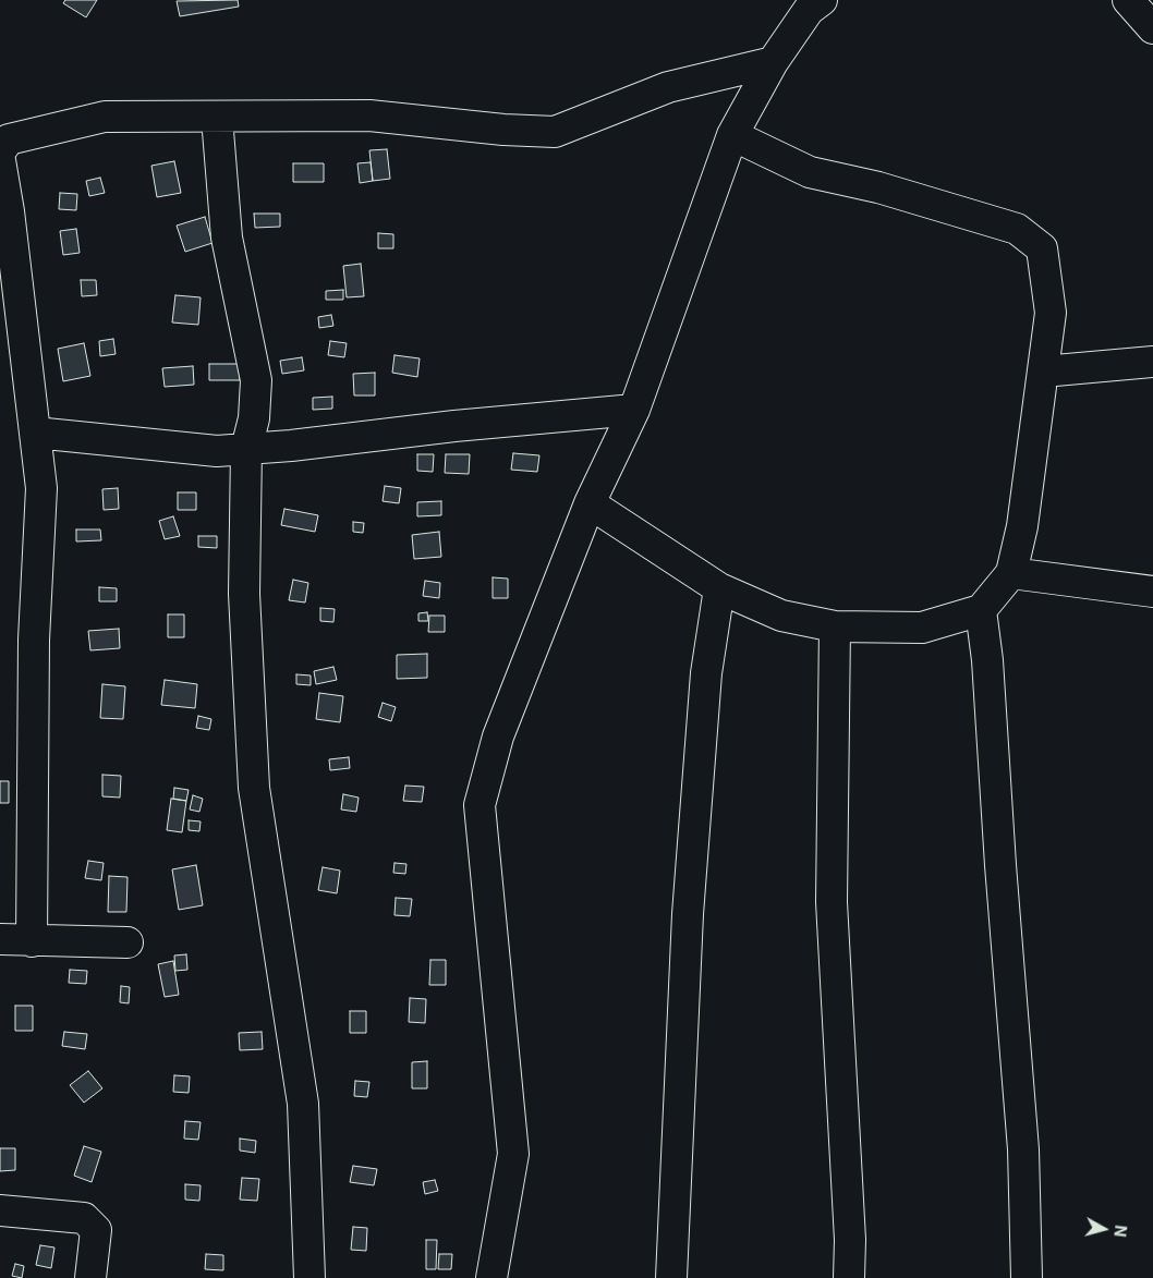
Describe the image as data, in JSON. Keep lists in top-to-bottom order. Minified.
{"north":"right"}
